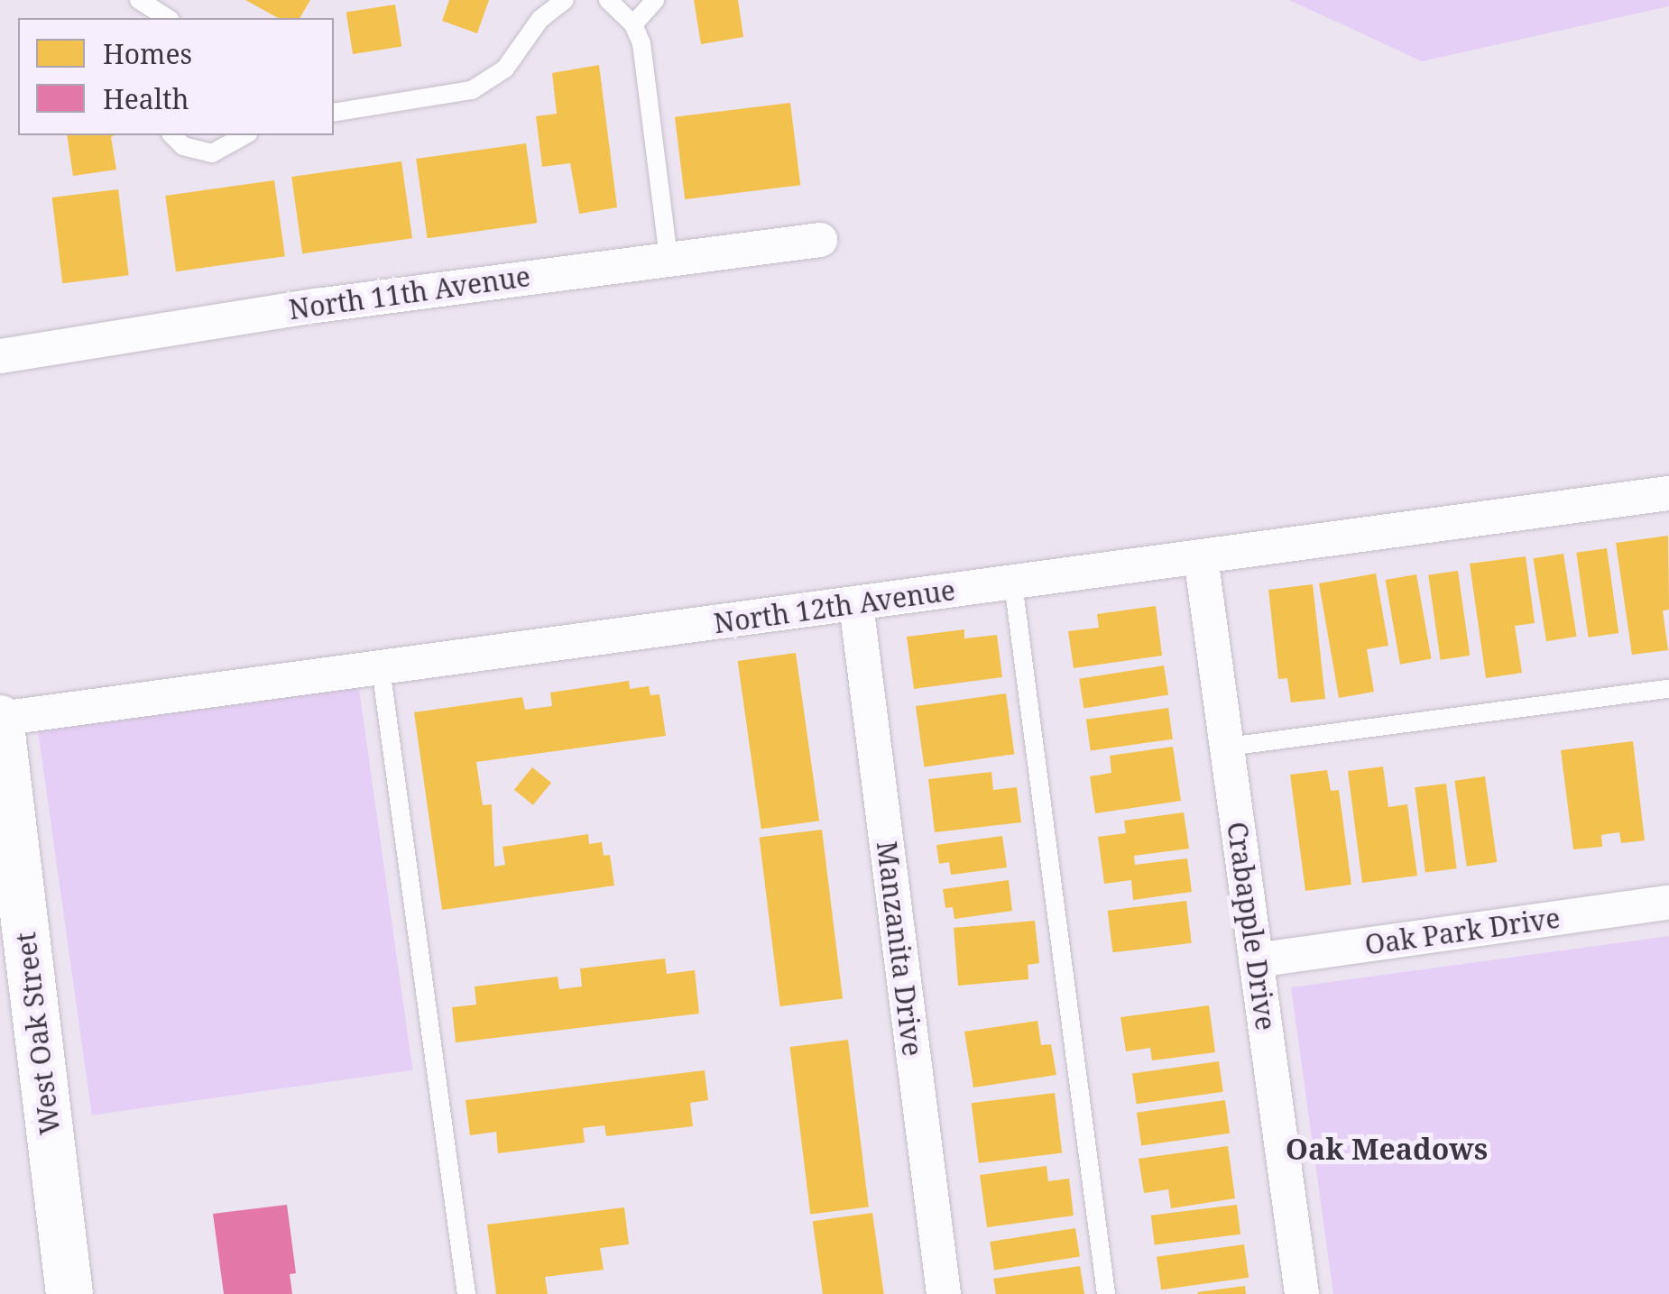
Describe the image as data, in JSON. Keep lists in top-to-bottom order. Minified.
{"streets":{"main road":["West Oak Street"],"street":["North 11th Avenue","North 12th Avenue","Crabapple Drive","Oak Park Drive","Manzanita Drive"]},"crossings":[["North 12th Avenue","Crabapple Drive"],["North 12th Avenue","Manzanita Drive"],["North 12th Avenue","West Oak Street"],["Crabapple Drive","Oak Park Drive"]],"districts":["Oak Meadows"],"legend":["Homes","Health"]}
